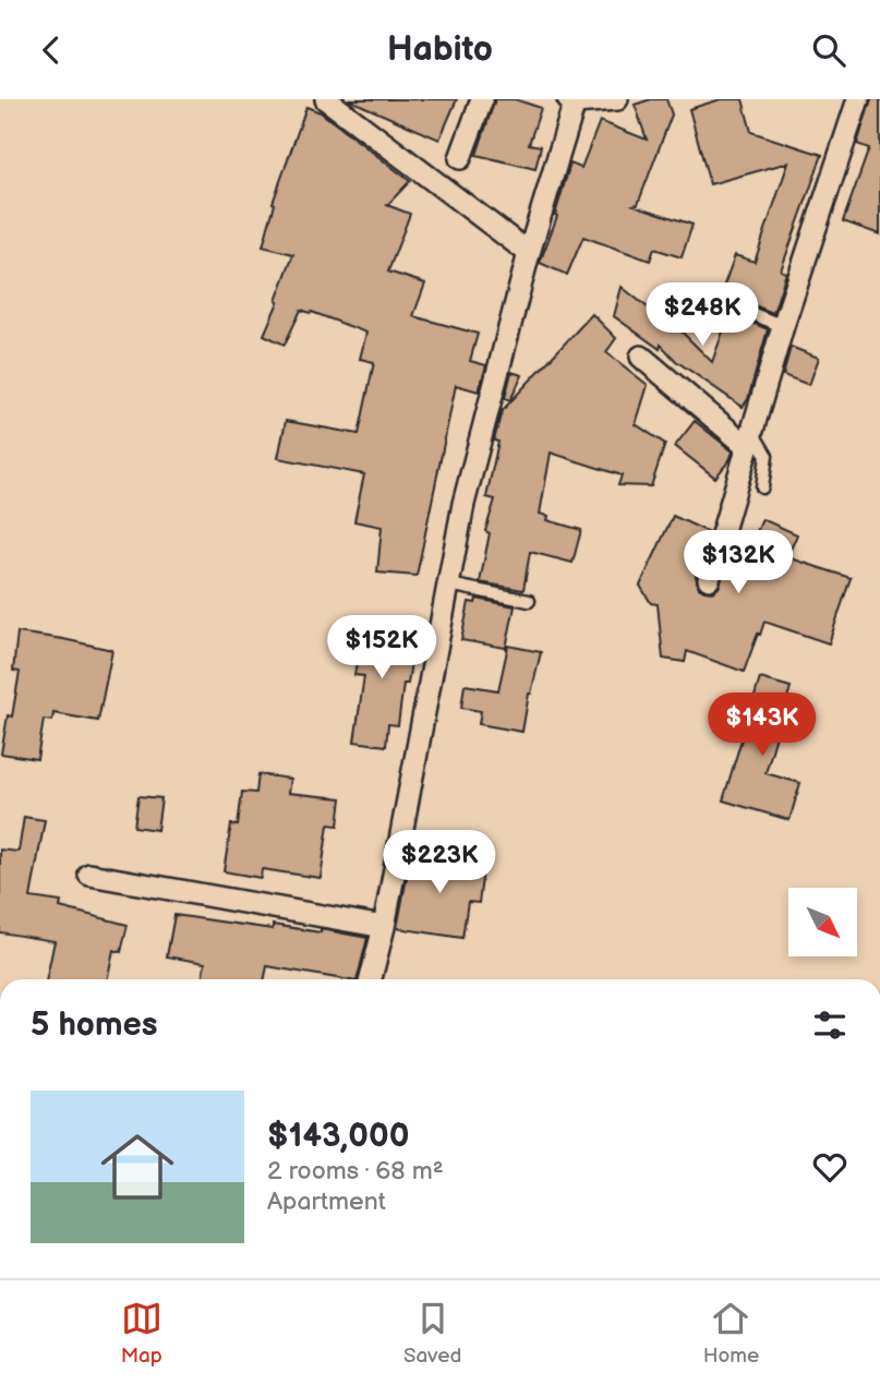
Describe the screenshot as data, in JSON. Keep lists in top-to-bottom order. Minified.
{"north":"bottom right","page":{"header":"Habito","price":["$248K","$132K","$152K","$143K","$223K"],"heading":"5 homes","list":[{"name":"$143,000","note":"2 rooms · 68 m² · Apartment"}],"tabs":["Map","Saved","Home"]}}
